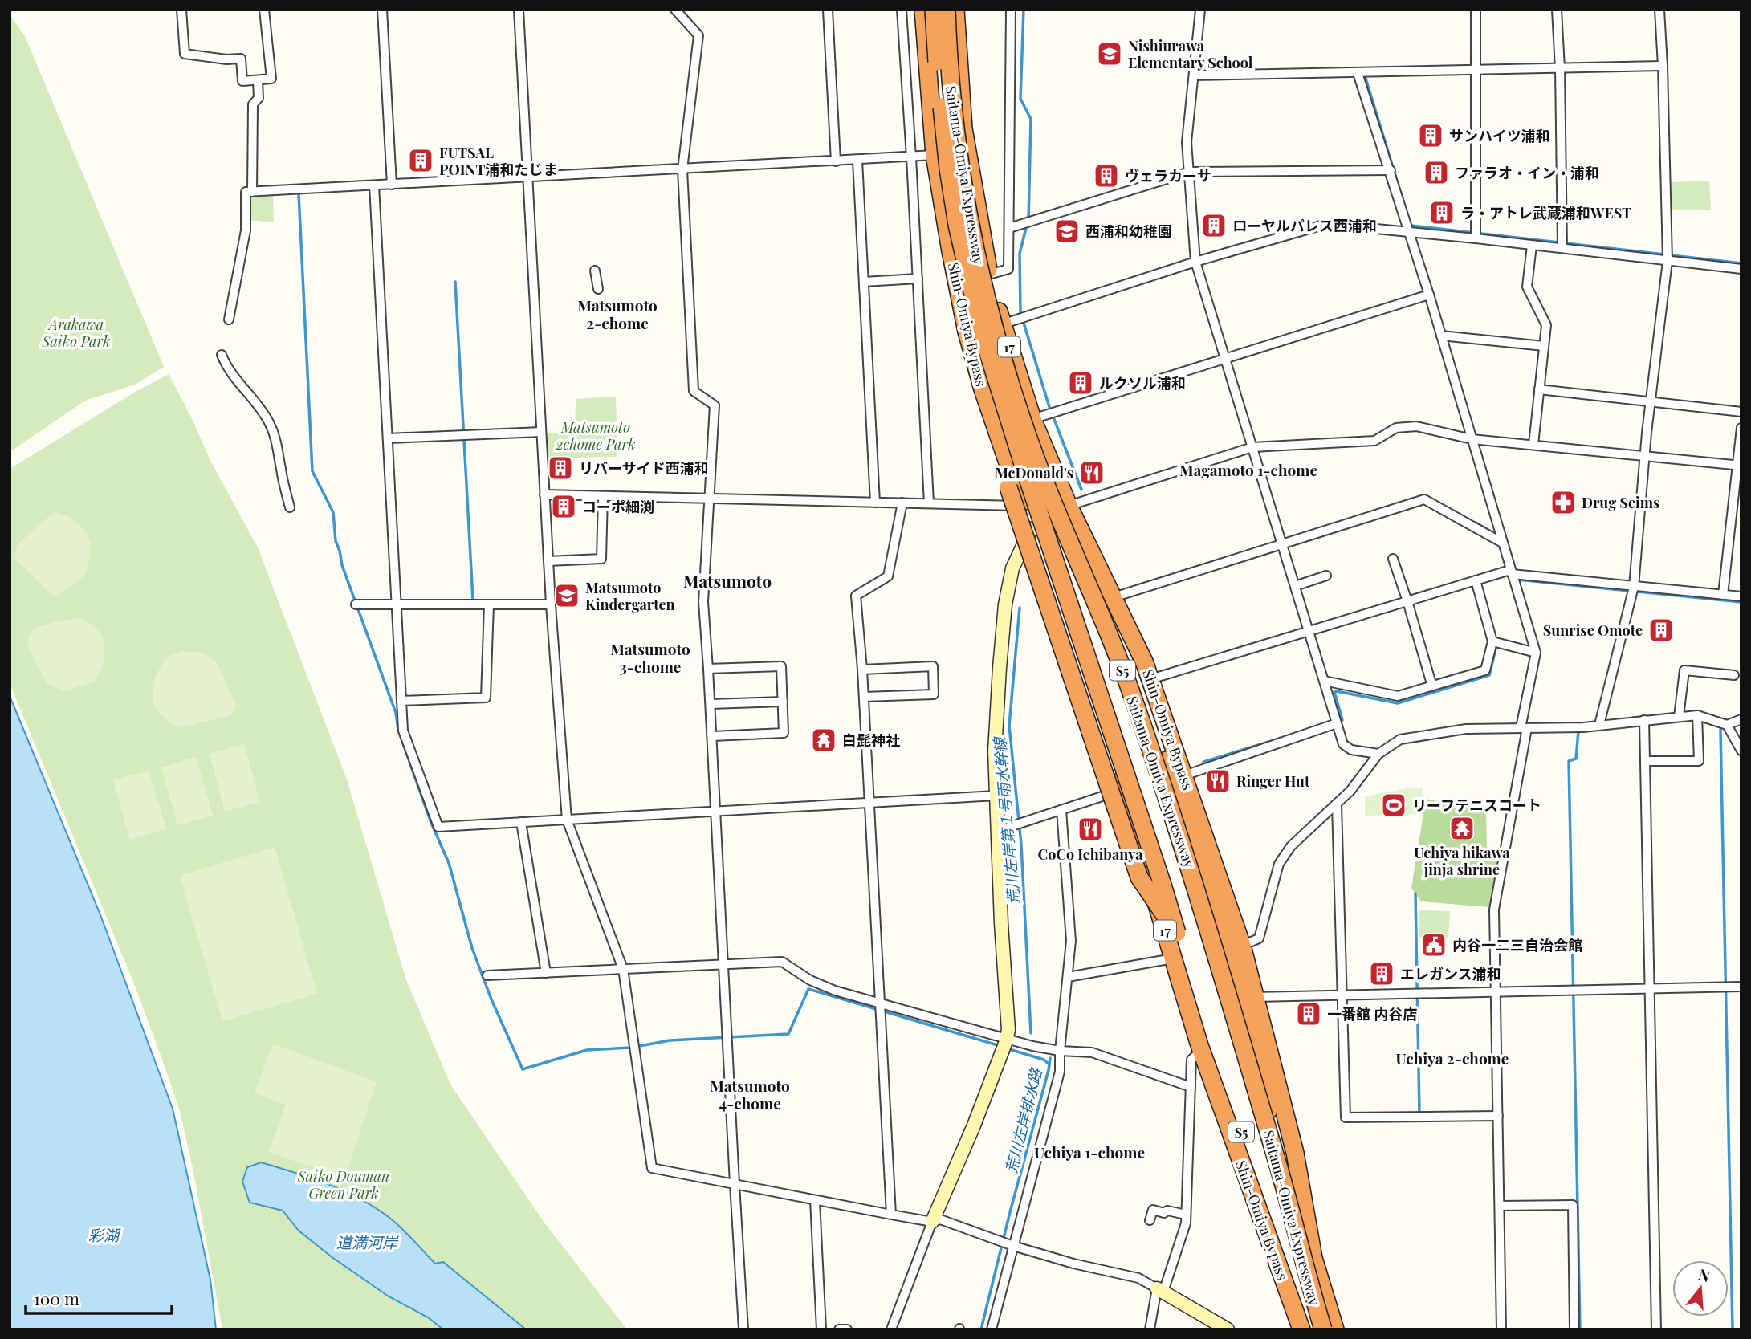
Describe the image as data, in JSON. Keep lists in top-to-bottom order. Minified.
{"streets":{"highway":["Saitama-Omiya Expressway","Shin-Omiya Bypass","17","S5"]},"crossings":[["Saitama-Omiya Expressway","17"],["Saitama-Omiya Expressway","S5"],["Shin-Omiya Bypass","17"],["Shin-Omiya Bypass","S5"]],"districts":["Matsumoto 2-chome","Magamoto 1-chome","Matsumoto","Matsumoto 3-chome","Uchiya 2-chome","Matsumoto 4-chome","Uchiya 1-chome"],"water":["荒川左岸第１号雨水幹線","荒川左岸排水路","彩湖","道満河岸"],"parks":["Arakawa Saiko Park","Matsumoto 2chome Park","Saiko Douman Green Park"],"places":{"school or university":["Nishiurawa Elementary School","西浦和幼稚園","Matsumoto Kindergarten"],"building":["サンハイツ浦和","FUTSAL POINT浦和たじま","ファラオ・イン・浦和","ヴェラカーサ","ラ・アトレ武蔵浦和WEST","ローヤルパレス西浦和","ルクソル浦和","リバーサイド西浦和","コーポ細渕","Sunrise Omote","エレガンス浦和","一番舘 内谷店"],"restaurant":["McDonald's","Ringer Hut","CoCo Ichibanya"],"pharmacy":["Drug Seims"],"temple":["白髭神社","Uchiya hikawa jinja shrine"],"sports":["リーフテニスコート"],"public building":["内谷一二三自治会館"]},"scale_bar":"100 m","north":"top"}
